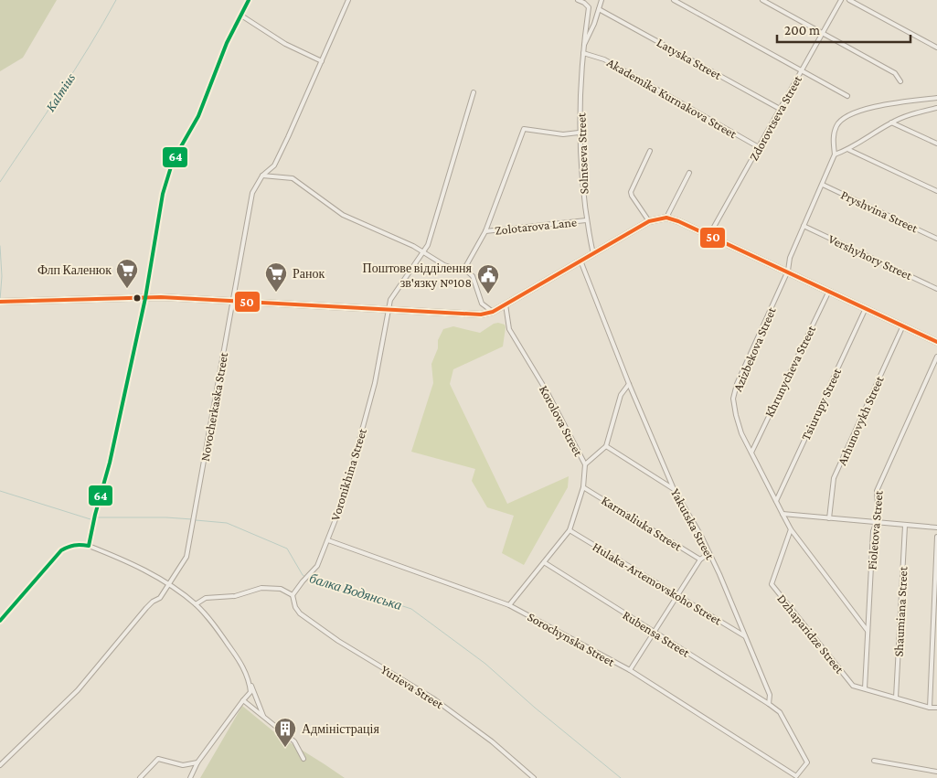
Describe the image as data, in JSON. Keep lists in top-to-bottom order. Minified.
{"streets":{"street":["Latyska Street","Akademika Kurnakova Street","Zdorovtseva Street","Solntseva Street","Pryshvina Street","Zolotarova Lane","Vershyhory Street","Azizbekova Street","Khrunycheva Street","Tsiurupy Street","Novocherkaska Street","Korolova Street","Arhunovykh Street","Voronikhina Street","Karmaliuka Street","Yakutska Street","Fioletova Street","Hulaka-Artemovskoho Street","Shaumiana Street","Rubensa Street","Dzhaparidze Street","Sorochynska Street","Yurieva Street"]},"crossings":[["Latyska Street","Zdorovtseva Street"],["Akademika Kurnakova Street","Zdorovtseva Street"],["Akademika Kurnakova Street","Solntseva Street"],["Solntseva Street","Zolotarova Lane"],["Pryshvina Street","Azizbekova Street"],["Vershyhory Street","Azizbekova Street"],["Azizbekova Street","Khrunycheva Street"],["Azizbekova Street","Tsiurupy Street"],["Azizbekova Street","Fioletova Street"],["Azizbekova Street","Dzhaparidze Street"],["Korolova Street","Karmaliuka Street"],["Korolova Street","Hulaka-Artemovskoho Street"],["Korolova Street","Rubensa Street"],["Korolova Street","Sorochynska Street"],["Voronikhina Street","Sorochynska Street"],["Voronikhina Street","Yurieva Street"],["Yakutska Street","Hulaka-Artemovskoho Street"],["Yakutska Street","Rubensa Street"],["Yakutska Street","Sorochynska Street"],["Fioletova Street","Dzhaparidze Street"],["Rubensa Street","Sorochynska Street"]],"water":["Kalmius","балка Водянська"],"places":{"supermarket":["Флп Каленюк","Ранок"],"public building":["Поштове відділення зв'язку №108"],"building":["Адміністрація"]},"lines":["transit line 64","transit line 50"],"scale_bar":"200 m"}
